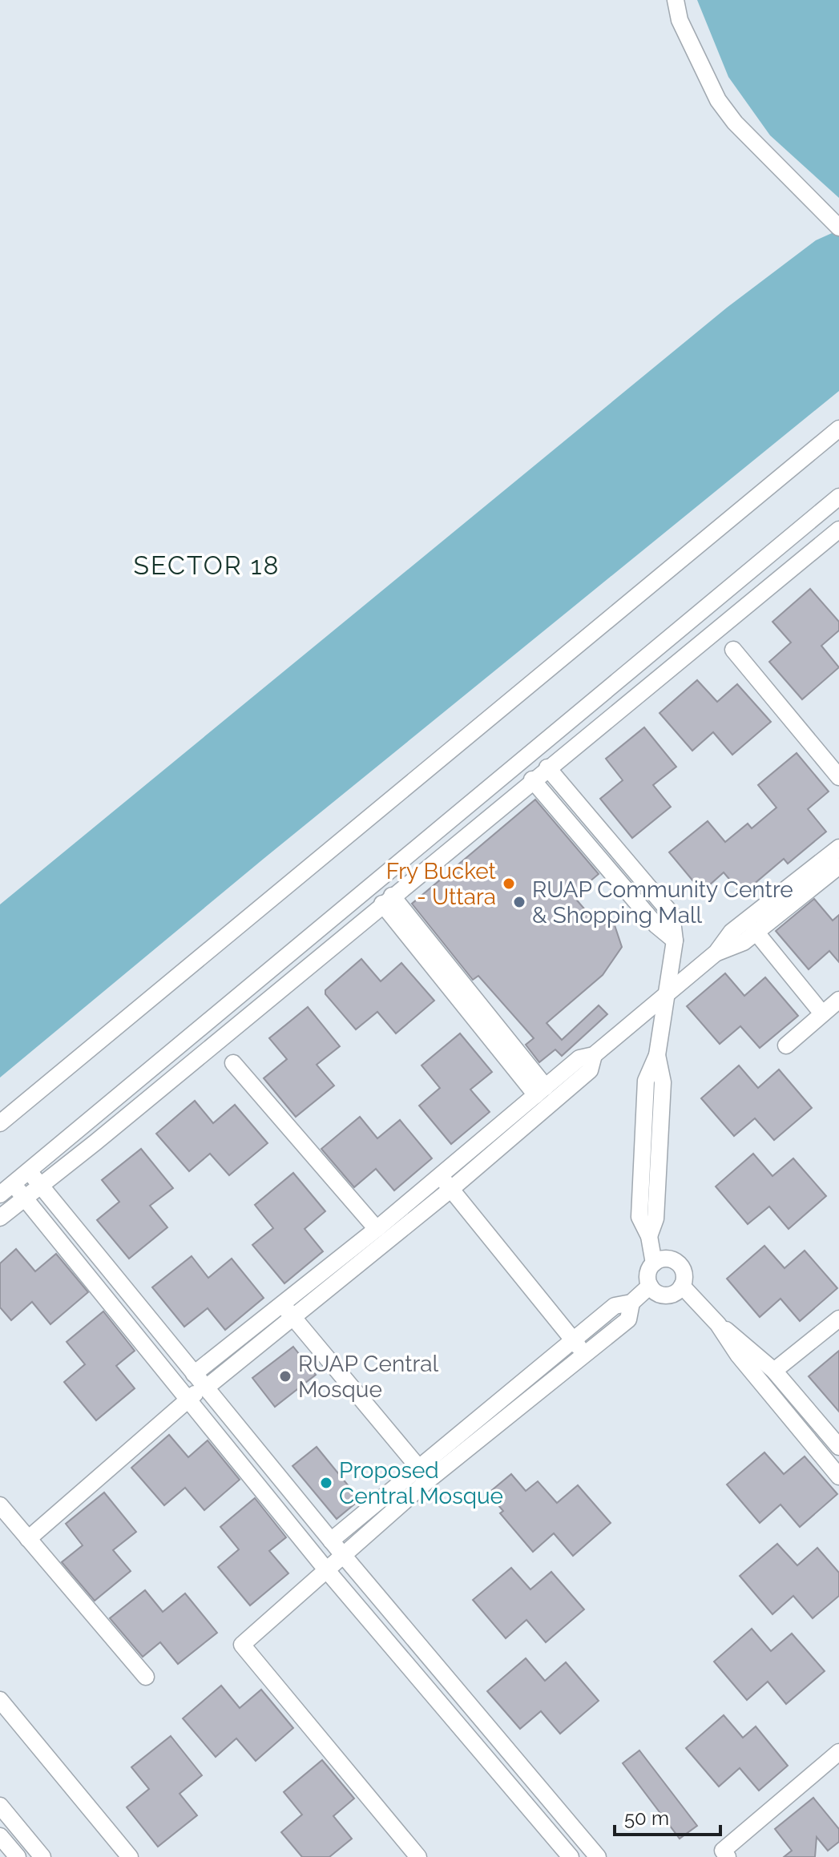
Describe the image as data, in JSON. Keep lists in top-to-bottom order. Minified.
{"districts":["SECTOR 18"],"places":["Fry Bucket - Uttara","RUAP Community Centre & Shopping Mall","RUAP Central Mosque","Proposed Central Mosque"],"scale_bar":"50 m"}
